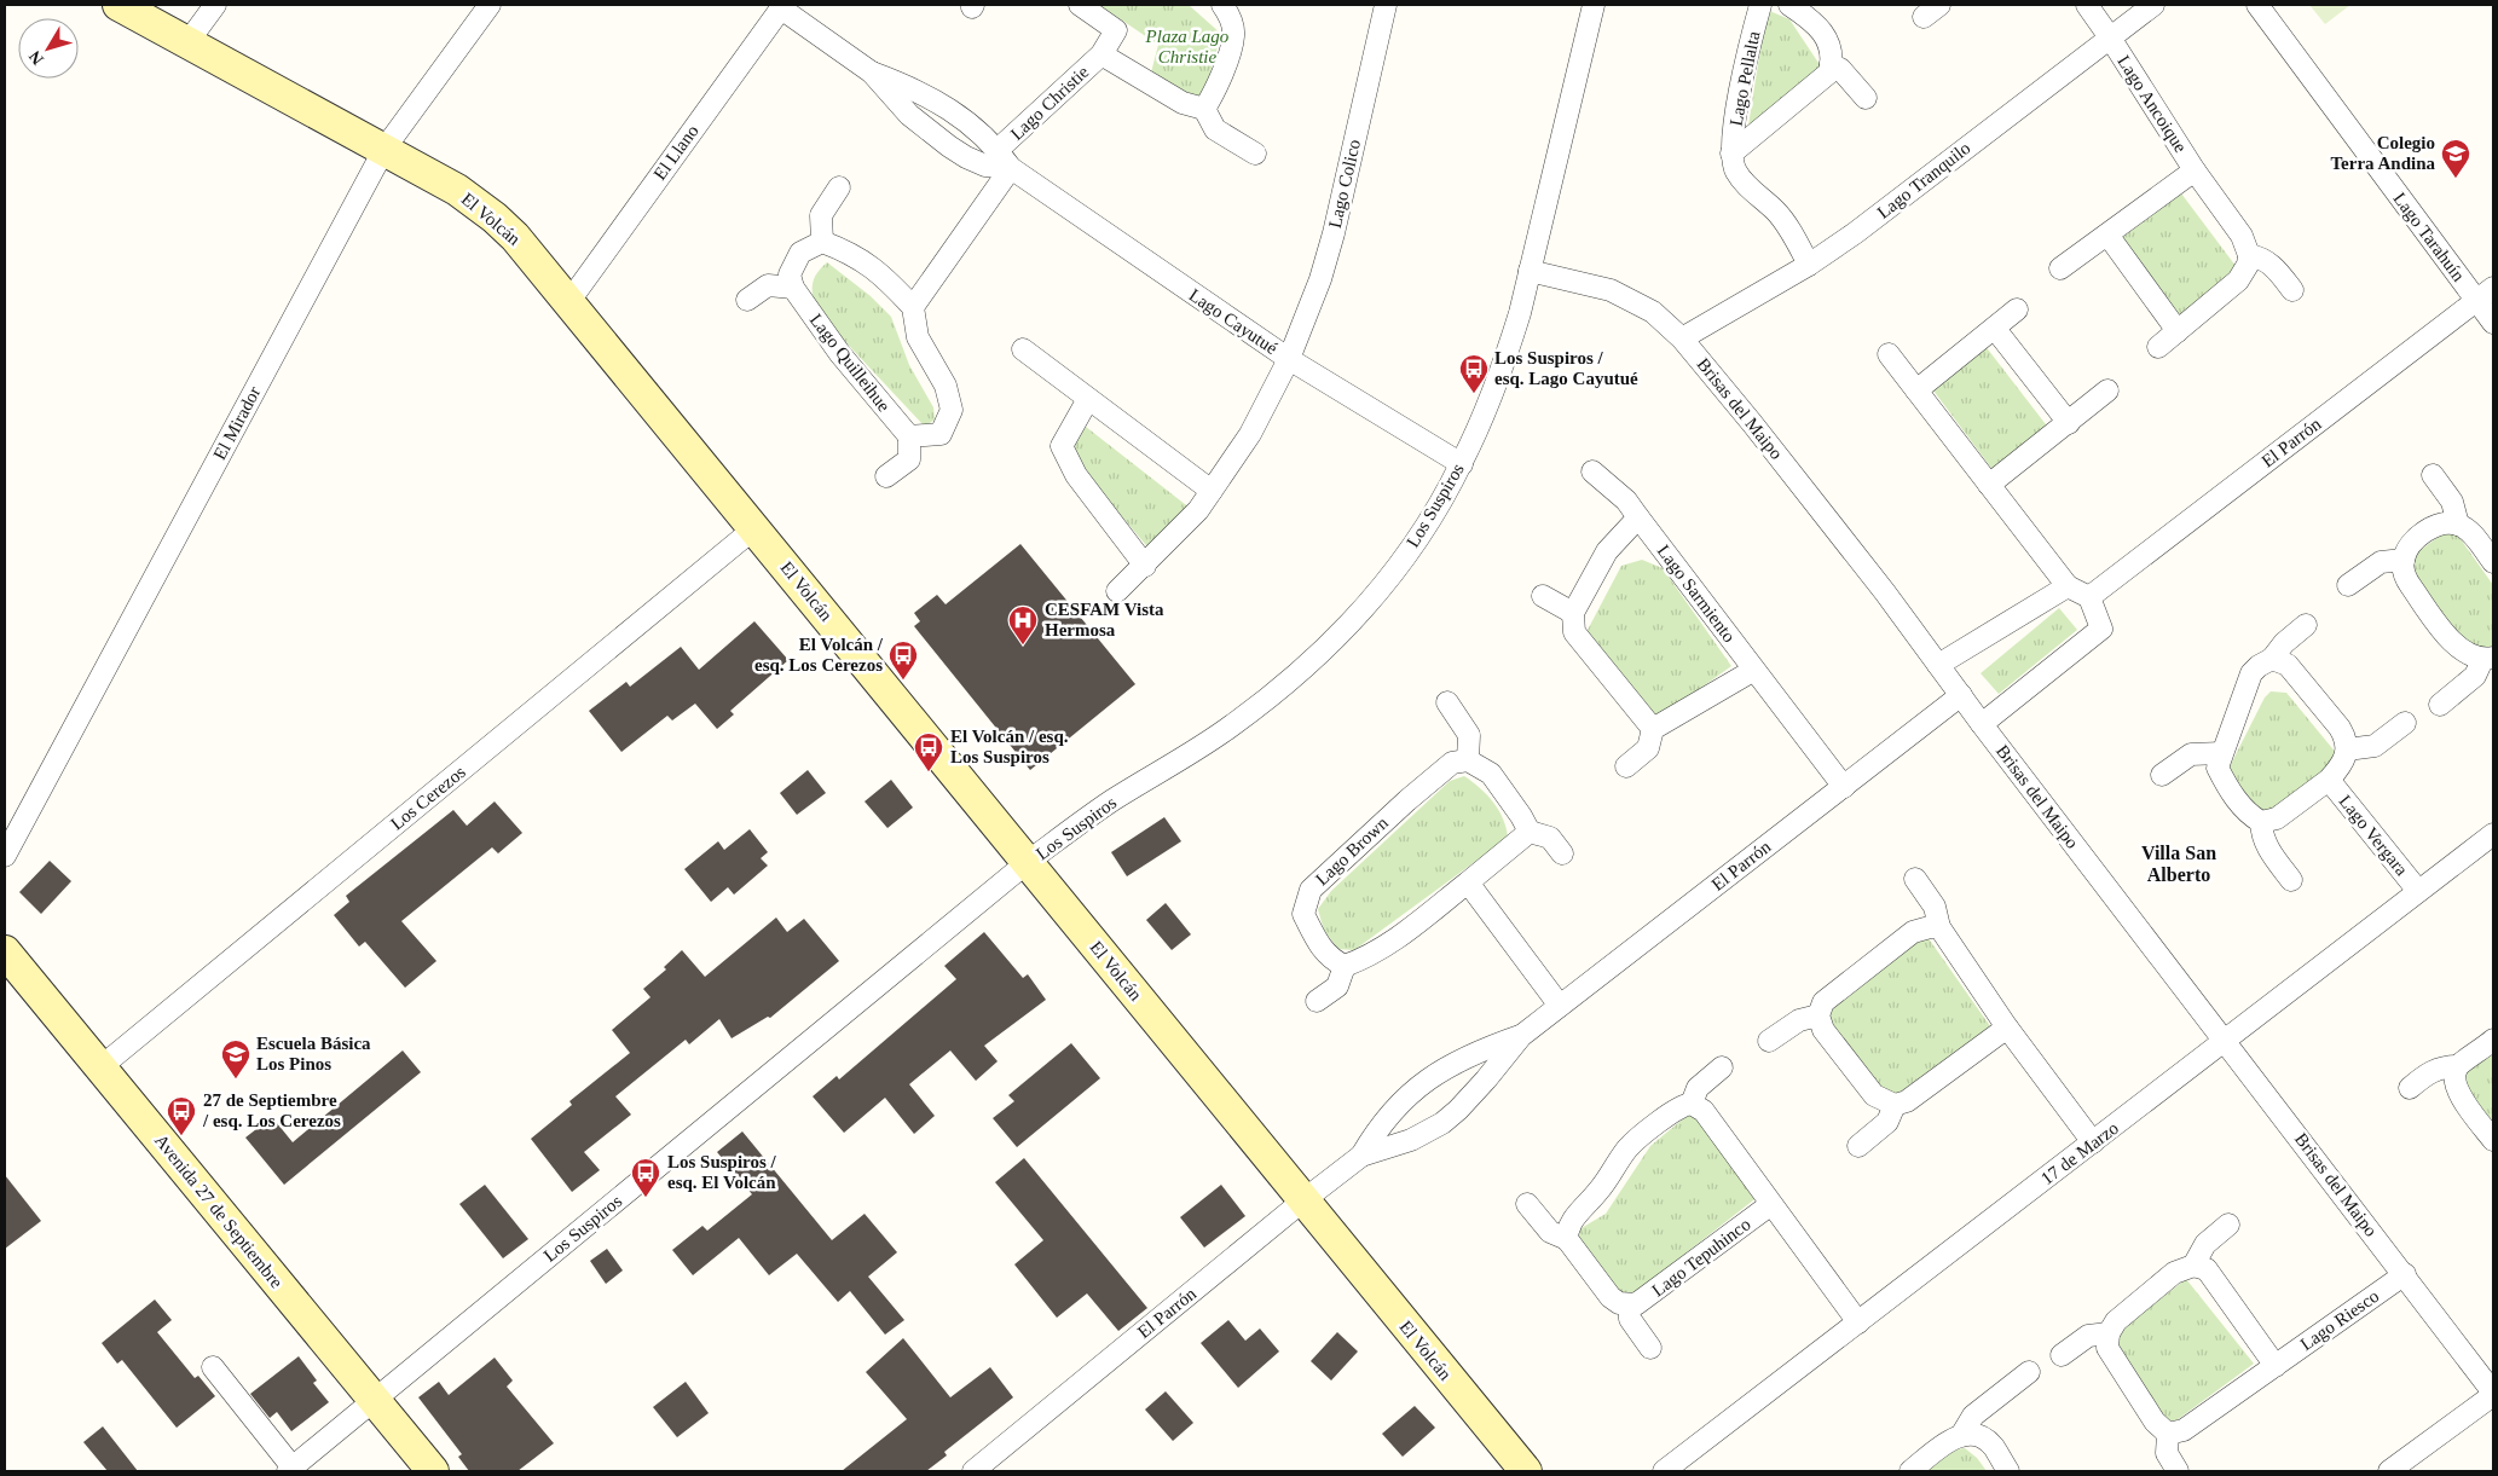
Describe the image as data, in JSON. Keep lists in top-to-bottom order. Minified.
{"streets":{"street":["Lago Pellalta","Lago Christie","Lago Ancoique","El Llano","Lago Tranquilo","Lago Colico","El Volcán","Lago Tarahuín","Lago Cayutué","Lago Quilleihue","Brisas del Maipo","El Mirador","El Parrón","Los Suspiros","Lago Sarmiento","Los Cerezos","Lago Vergara","Lago Brown","17 de Marzo","Avenida 27 de Septiembre","Lago Tepuhinco","Lago Riesco"]},"crossings":[["Lago Pellalta","Lago Tranquilo"],["Lago Christie","Lago Cayutué"],["Lago Ancoique","Lago Tranquilo"],["El Llano","El Volcán"],["El Llano","Lago Cayutué"],["Lago Tranquilo","Brisas del Maipo"],["Lago Colico","Lago Cayutué"],["El Volcán","El Mirador"],["El Volcán","El Parrón"],["El Volcán","Los Suspiros"],["El Volcán","Los Cerezos"],["Lago Tarahuín","El Parrón"],["Lago Cayutué","Los Suspiros"],["Brisas del Maipo","El Parrón"],["Brisas del Maipo","Los Suspiros"],["Brisas del Maipo","17 de Marzo"],["Brisas del Maipo","Lago Riesco"],["El Parrón","Lago Sarmiento"],["Los Suspiros","Avenida 27 de Septiembre"],["Los Cerezos","Avenida 27 de Septiembre"],["Lago Vergara","17 de Marzo"]],"districts":["Villa San Alberto"],"parks":["Plaza Lago Christie"],"places":{"school or university":["Colegio Terra Andina","Escuela Básica Los Pinos"],"bus stop":["Los Suspiros / esq. Lago Cayutué","El Volcán / esq. Los Cerezos","El Volcán / esq. Los Suspiros","27 de Septiembre / esq. Los Cerezos","Los Suspiros / esq. El Volcán"],"hospital":["CESFAM Vista Hermosa"]},"north":"bottom left"}
